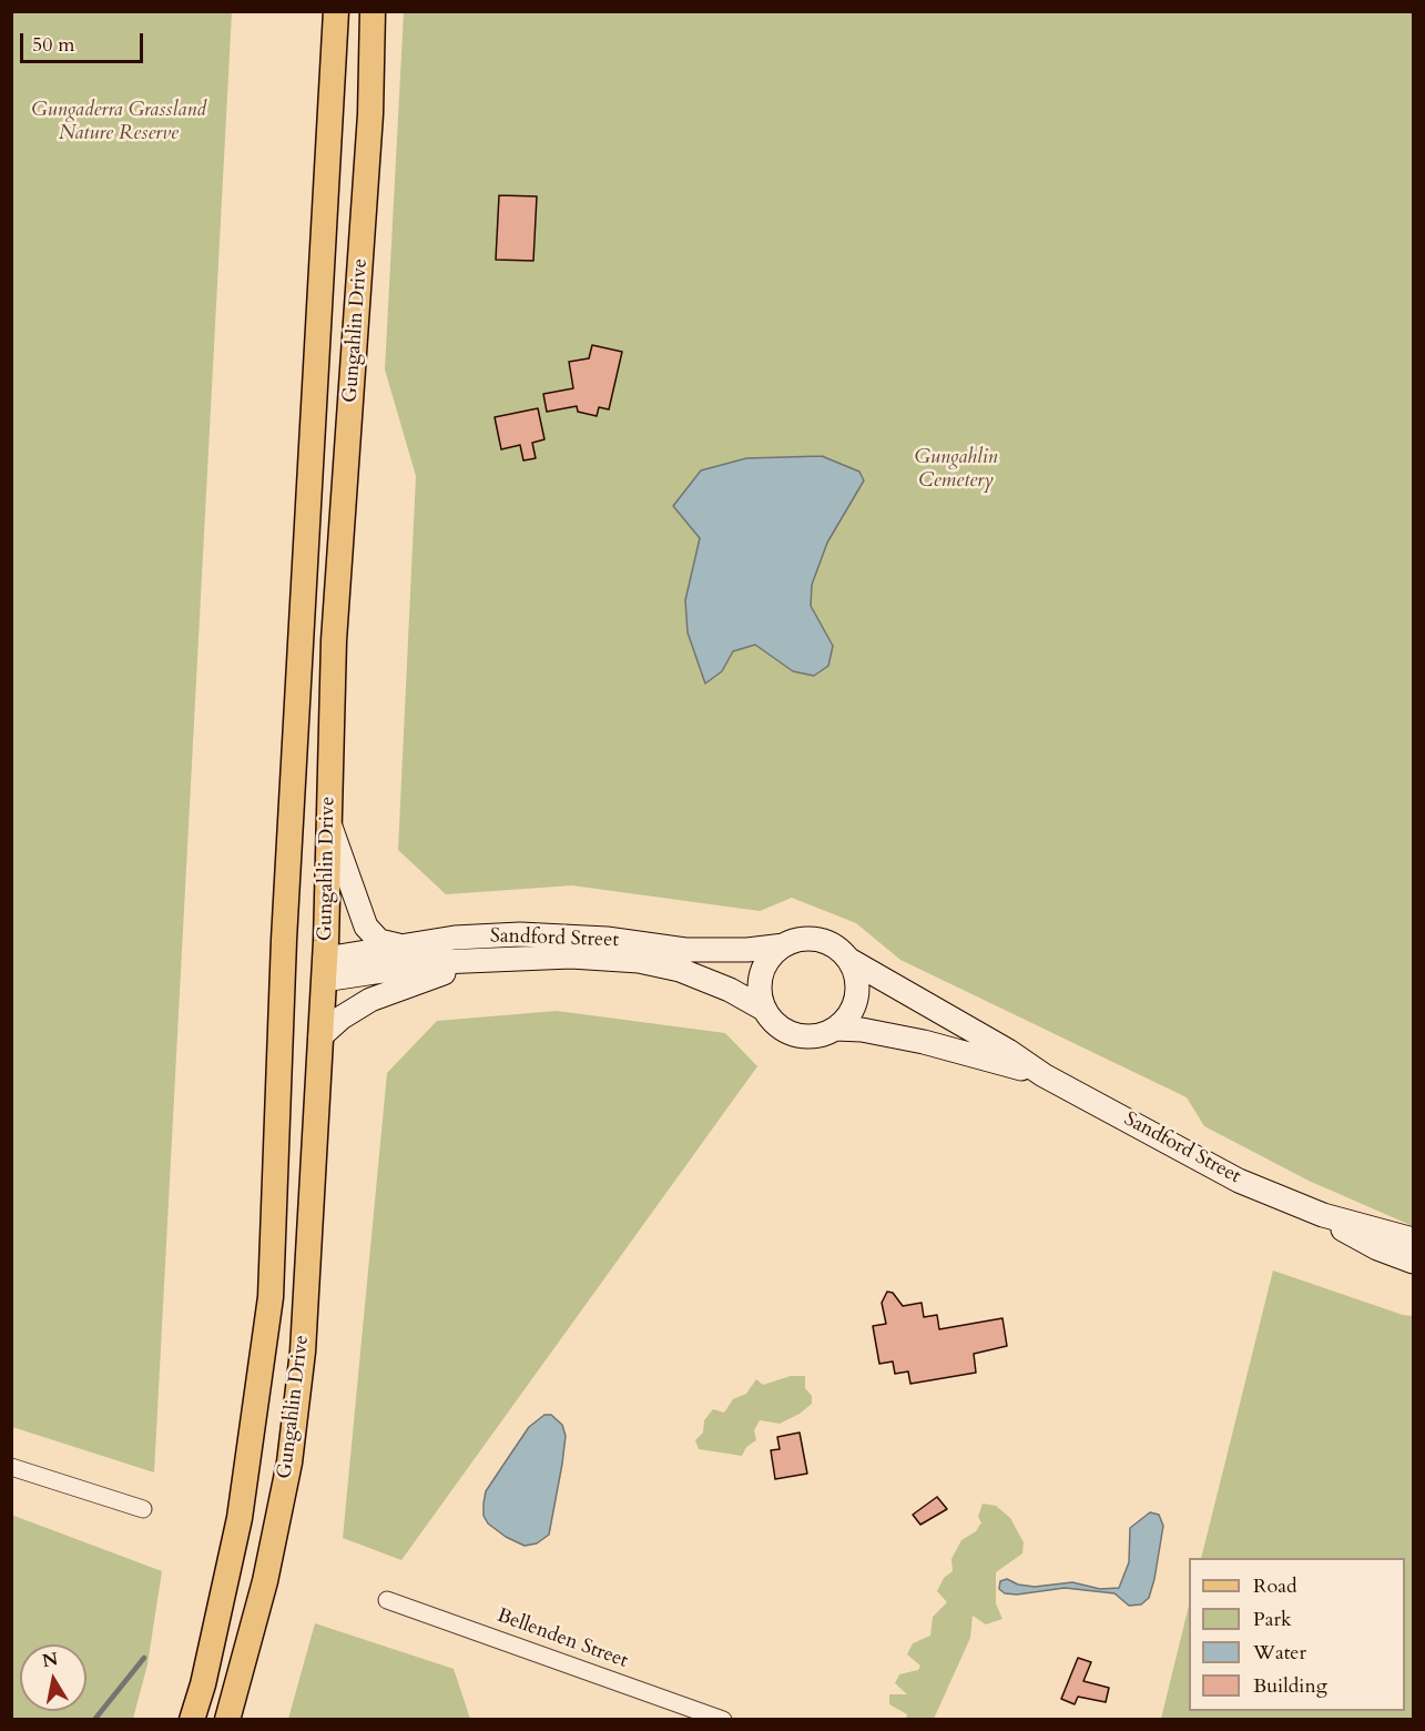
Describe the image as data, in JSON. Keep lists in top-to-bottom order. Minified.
{"streets":{"main road":["Gungahlin Drive","Sandford Street"],"street":["Bellenden Street"]},"crossings":[["Gungahlin Drive","Sandford Street"]],"parks":["Gungaderra Grassland Nature Reserve","Gungahlin Cemetery"],"legend":["Road","Park","Water","Building"],"scale_bar":"50 m","north":"top"}
